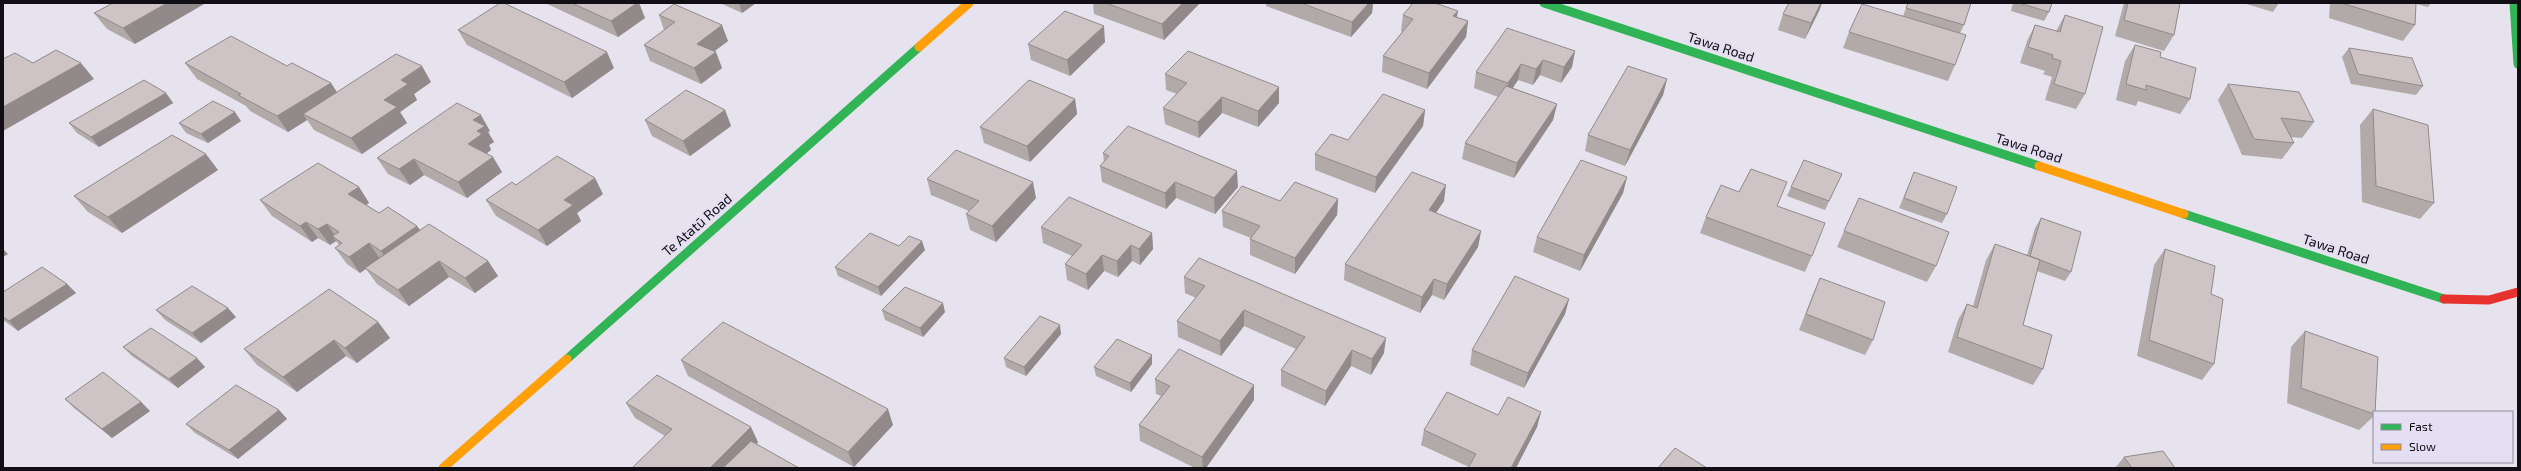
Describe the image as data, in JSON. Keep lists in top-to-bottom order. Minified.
{"streets":{"street":["Tawa Road","Te Atatū Road"]},"legend":["Fast","Slow"]}
